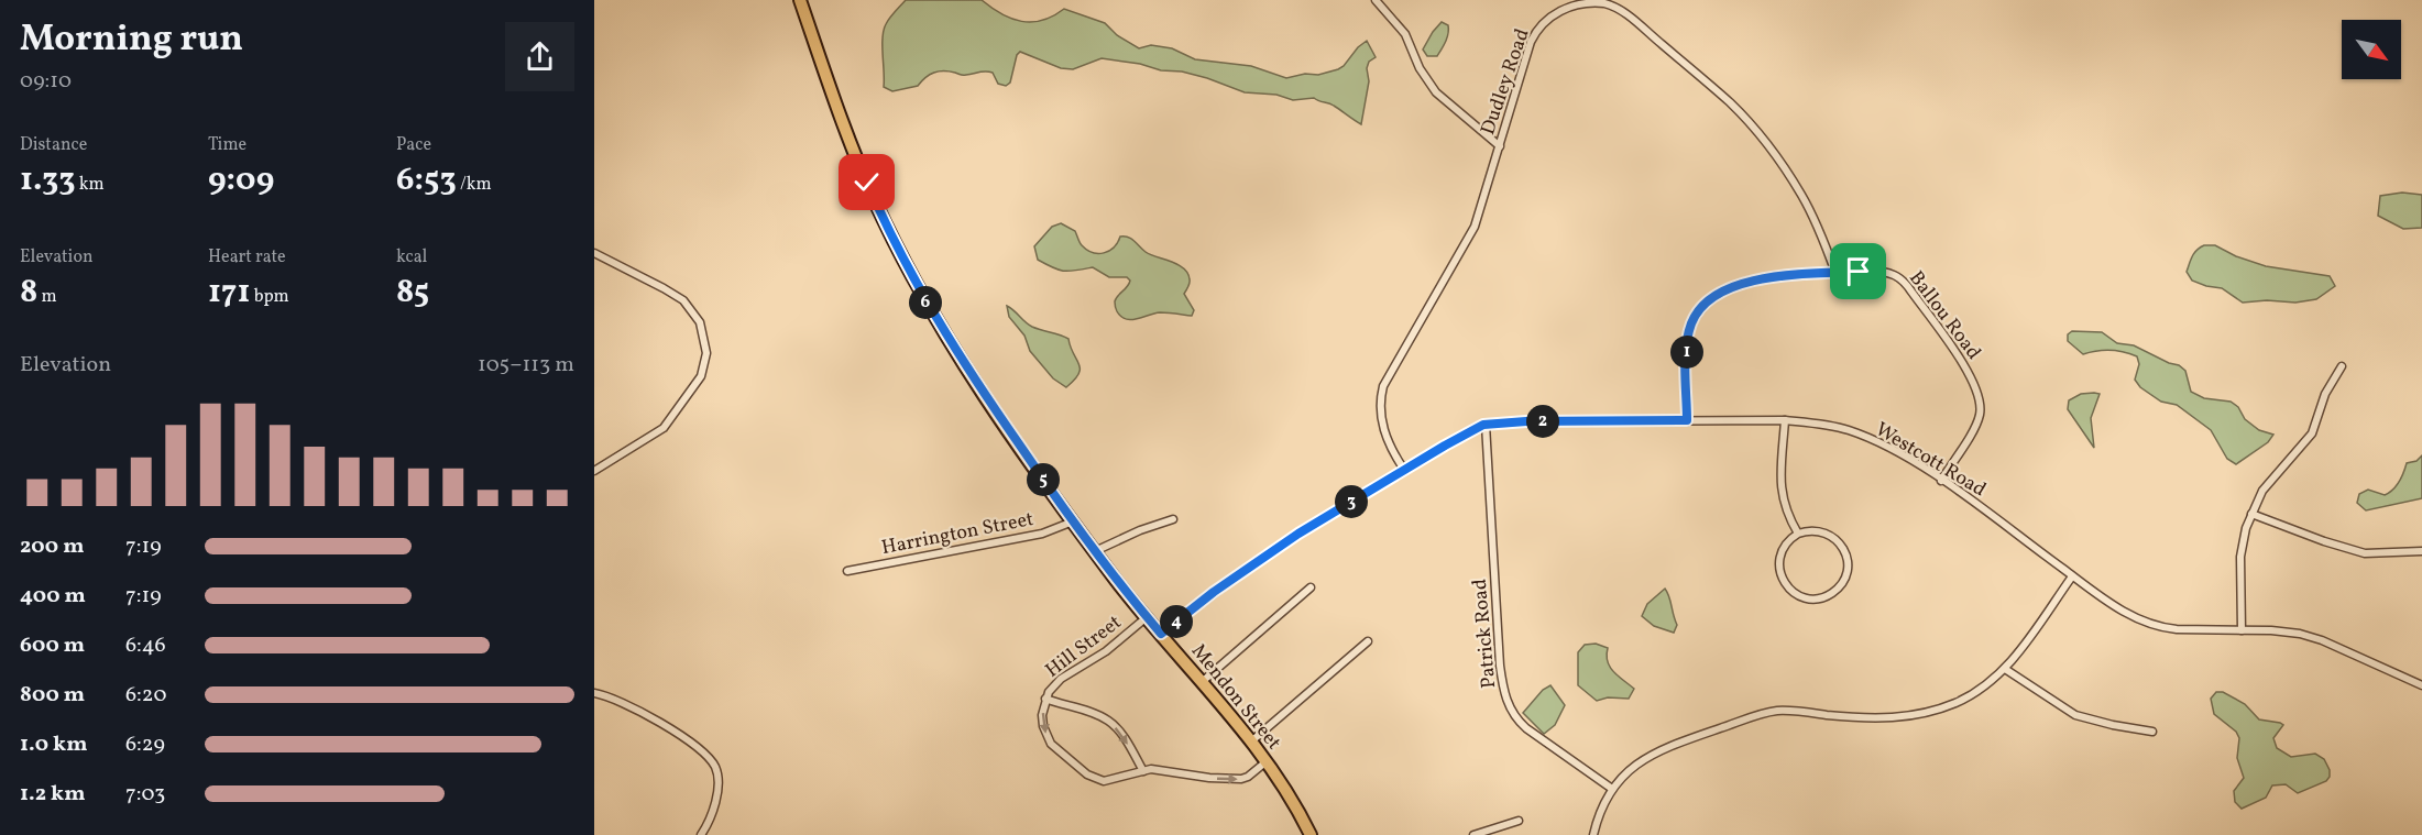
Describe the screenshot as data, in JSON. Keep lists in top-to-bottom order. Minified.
{"streets":{"main road":["Mendon Street"],"street":["Dudley Road","Ballou Road","Westcott Road","Harrington Street","Patrick Road","Hill Street"]},"crossings":[["Dudley Road","Ballou Road"],["Dudley Road","Westcott Road"],["Ballou Road","Westcott Road"],["Westcott Road","Patrick Road"],["Westcott Road","Mendon Street"],["Harrington Street","Mendon Street"],["Hill Street","Mendon Street"]],"one_way":["Hill Street"],"north":"bottom right","page":{"heading":["Morning run","09:10"],"stats":[["Distance","1.33 km"],["Time","9:09"],["Pace","6:53 /km"],["Elevation","8 m"],["Heart rate","171 bpm"],["kcal","85"]],"pins":["6","1","2","5","3","4"],"chart":["Elevation","105–113 m"],"list":[{"name":"200 m","note":"7:19"},{"name":"400 m","note":"7:19"},{"name":"600 m","note":"6:46"},{"name":"800 m","note":"6:20"},{"name":"1.0 km","note":"6:29"},{"name":"1.2 km","note":"7:03"}]}}
